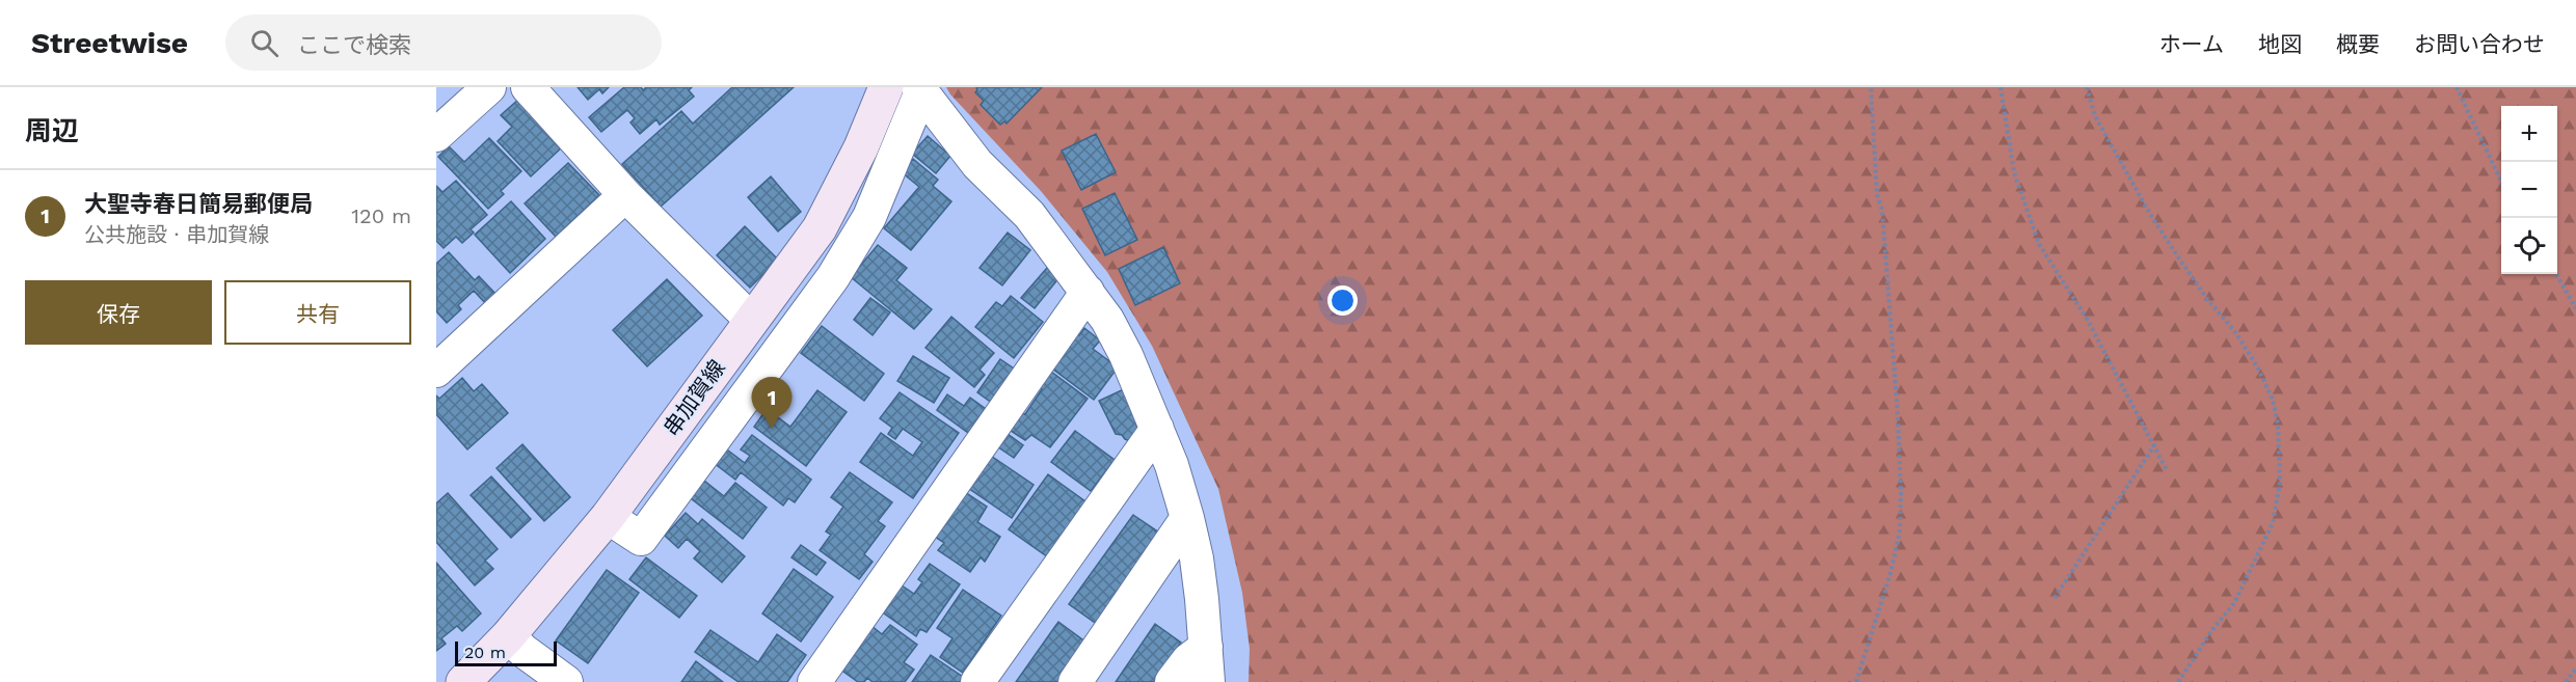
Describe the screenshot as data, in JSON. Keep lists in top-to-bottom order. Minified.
{"streets":{"main road":["串加賀線"]},"scale_bar":"20 m","page":{"header":"Streetwise","search":"ここで検索","nav":["ホーム","地図","概要","お問い合わせ"],"heading":"周辺","map_buttons":["+","−"],"list":[{"mark":"1","name":"大聖寺春日簡易郵便局","note":"公共施設 · 串加賀線","value":"120 m"}],"buttons":["保存","共有"],"pins":"1","scale":"20 m"}}
